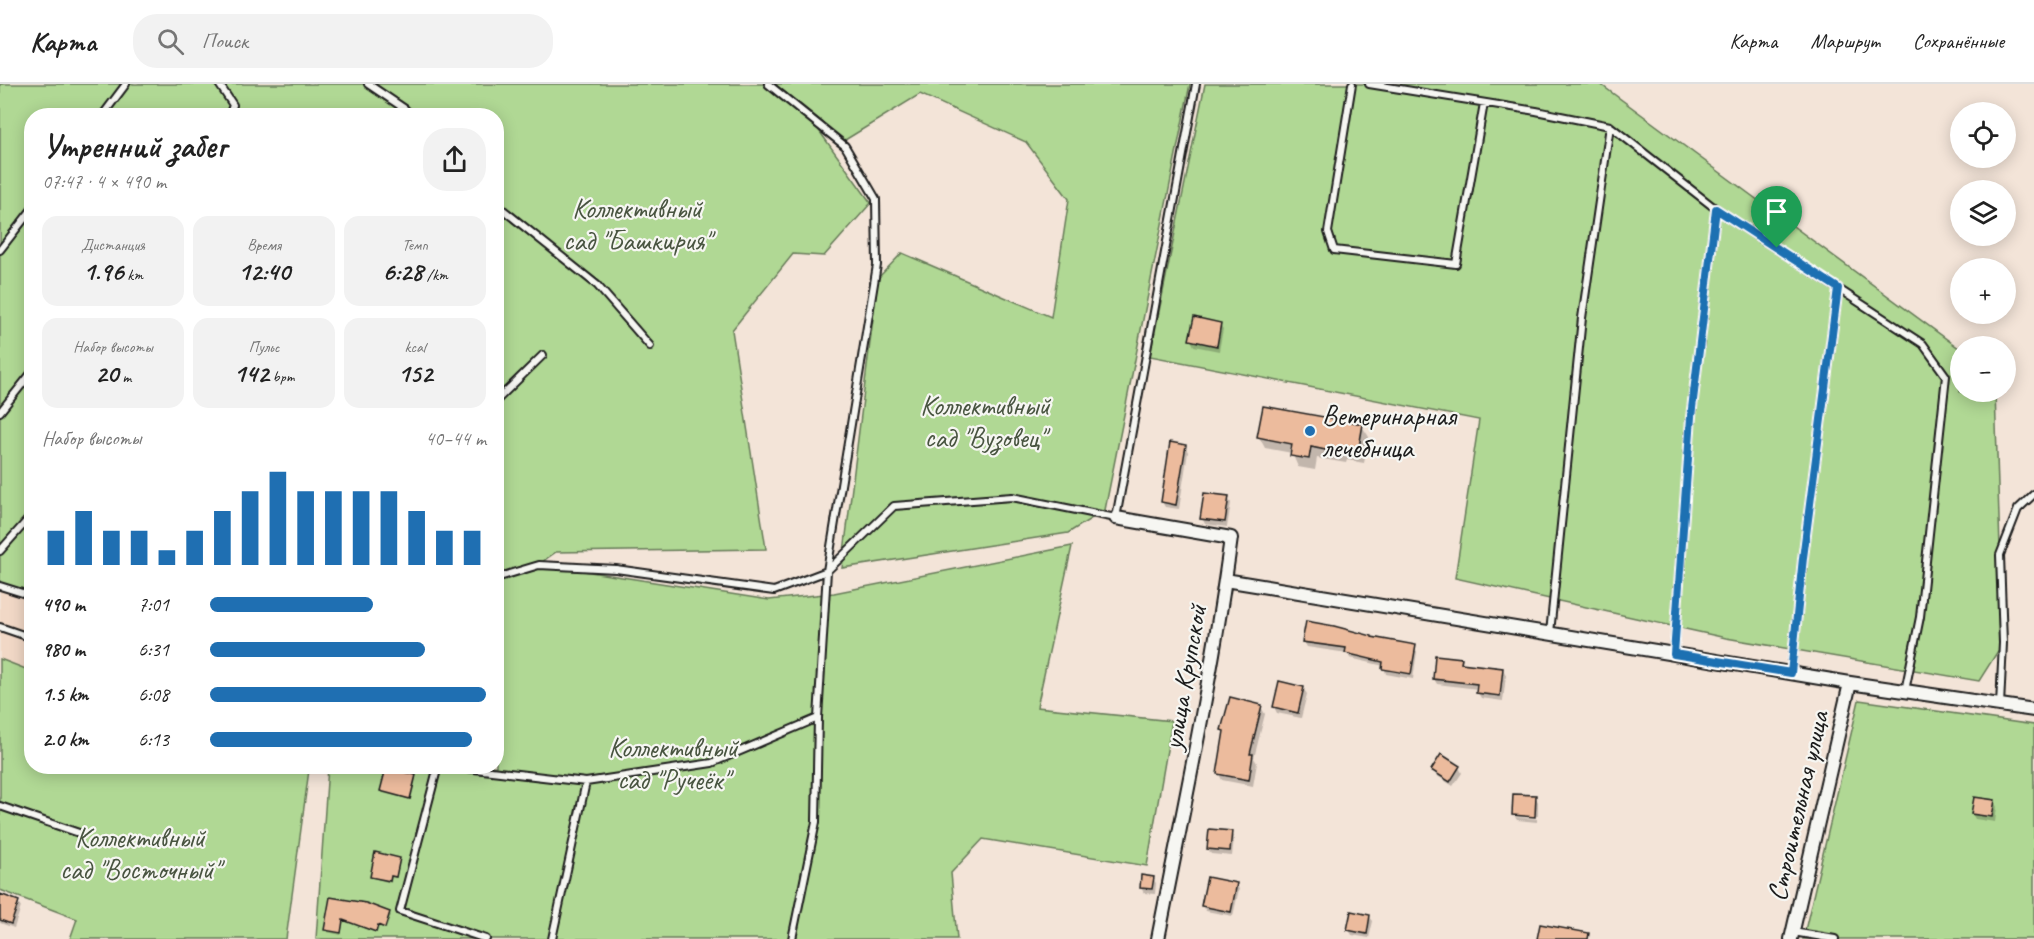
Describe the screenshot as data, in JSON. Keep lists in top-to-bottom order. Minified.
{"streets":{"street":["улица Крупской","Строительная улица"]},"parks":["Коллективный сад \"Башкирия\"","Коллективный сад \"Вузовец\"","Коллективный сад \"Ручеёк\"","Коллективный сад \"Восточный\""],"places":["Ветеринарная лечебница"],"page":{"header":"Карта","search":"Поиск","nav":["Карта","Маршрут","Сохранённые"],"map_buttons":["+","−"],"heading":["Утренний забег","07:47 · 4 × 490 m"],"stats":[["Дистанция","1.96 km"],["Время","12:40"],["Темп","6:28 /km"],["Набор высоты","20 m"],["Пульс","142 bpm"],["kcal","152"]],"chart":["Набор высоты","40–44 m"],"list":[{"name":"490 m","note":"7:01"},{"name":"980 m","note":"6:31"},{"name":"1.5 km","note":"6:08"},{"name":"2.0 km","note":"6:13"}]}}
